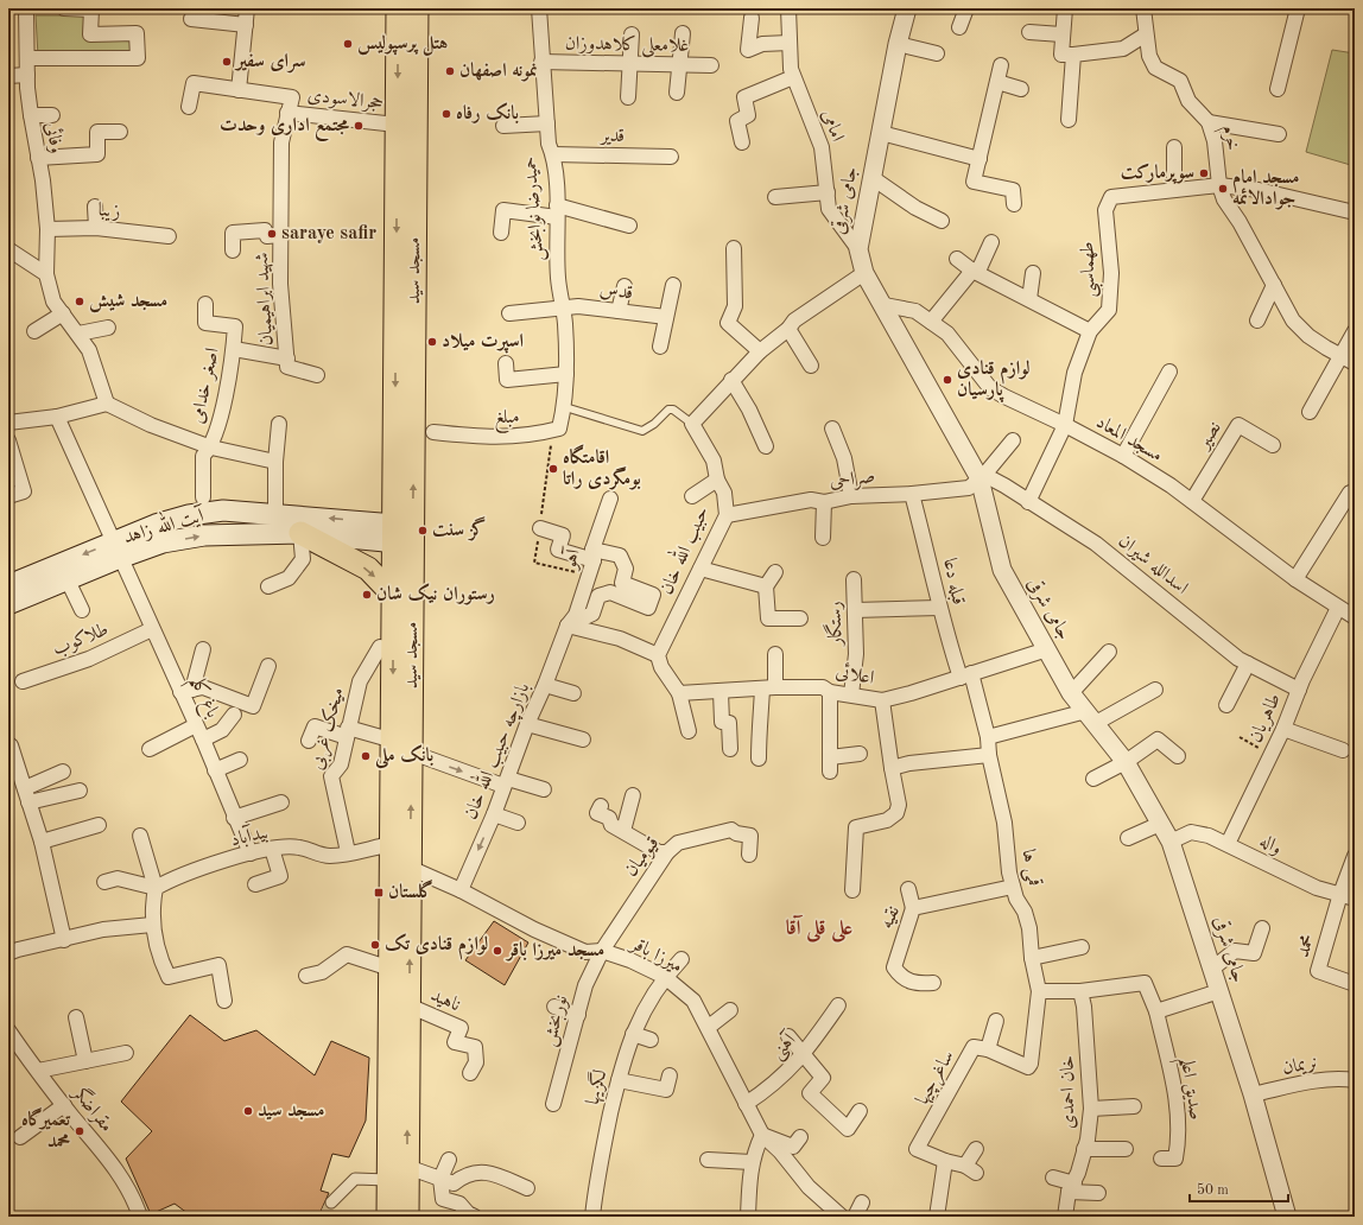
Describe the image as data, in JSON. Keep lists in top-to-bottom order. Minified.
{"streets":{"main road":["مسجد سید","آیت الله زاهد"],"street":["غلامعلی کلاهدوزان","حجرالاسودی","امامی","قدیر","وفائی","خرم","جامی شرقی","حمیدرضا نوابخش","زیبا","طهماسبی","قدس","شهید ابراهیمیان","اصغر خدامی","مبلغ","نصیر","مسجد المعاد","صراحی","حبیب الله خان","آهو","اسدالله شیران","قبله دعا","رستگار","طلاکوب","اعلائی","باغ کلم","طاهریان","میخک غربی","بازارچه حبیب الله خان","بیدآباد","واله","قیومیان","قمی ها","نقیه","محمد","میرزا باقر","ناهید","نوربخش","آهنی","نریمان","ساغرچیها","لگزیها","صدیق اعلم","خان احمدی","مقراضگر"]},"crossings":[["غلامعلی کلاهدوزان","حمیدرضا نوابخش"],["حجرالاسودی","مسجد سید"],["حجرالاسودی","شهید ابراهیمیان"],["امامی","جامی شرقی"],["قدیر","حمیدرضا نوابخش"],["وفائی","زیبا"],["خرم","طهماسبی"],["جامی شرقی","مسجد المعاد"],["جامی شرقی","صراحی"],["جامی شرقی","اسدالله شیران"],["جامی شرقی","اعلائی"],["جامی شرقی","واله"],["جامی شرقی","نریمان"],["حمیدرضا نوابخش","قدس"],["حمیدرضا نوابخش","مبلغ"],["طهماسبی","مسجد المعاد"],["طهماسبی","اسدالله شیران"],["مسجد سید","آیت الله زاهد"],["مسجد سید","بیدآباد"],["مسجد سید","میرزا باقر"],["مسجد سید","ناهید"],["نصیر","مسجد المعاد"],["مسجد المعاد","طاهریان"],["صراحی","حبیب الله خان"],["صراحی","اسدالله شیران"],["صراحی","قبله دعا"],["آیت الله زاهد","باغ کلم"],["آهو","بازارچه حبیب الله خان"],["اسدالله شیران","طاهریان"],["قبله دعا","اعلائی"],["قبله دعا","قمی ها"],["رستگار","اعلائی"],["طلاکوب","باغ کلم"],["اعلائی","قمی ها"],["باغ کلم","بیدآباد"],["طاهریان","واله"],["میخک غربی","بیدآباد"],["بازارچه حبیب الله خان","میرزا باقر"],["واله","محمد"],["قیومیان","میرزا باقر"],["قیومیان","نوربخش"],["قمی ها","نقیه"],["قمی ها","ساغرچیها"],["قمی ها","صدیق اعلم"],["میرزا باقر","نوربخش"],["میرزا باقر","آهنی"],["میرزا باقر","لگزیها"],["صدیق اعلم","خان احمدی"]],"districts":["علی قلی آقا"],"places":{"other":["هتل پرسپولیس","سرای سفیر","نمونه اصفهان","بانک رفاه","مجتمع اداری وحدت","سوپرمارکت","مسجد امام جوادالائمه","saraye safir","مسجد شیش","اسپرت میلاد","لوازم قنادی پارسیان","اقامتگاه بومگردی راتا","گز سنت","رستوران نیک شان","بانک ملی","لوازم قنادی تک","مسجد میرزا باقر","مسجد سید","تعمیرگاه محمد"],"transit":["گلستان"]},"scale_bar":"50 m"}
